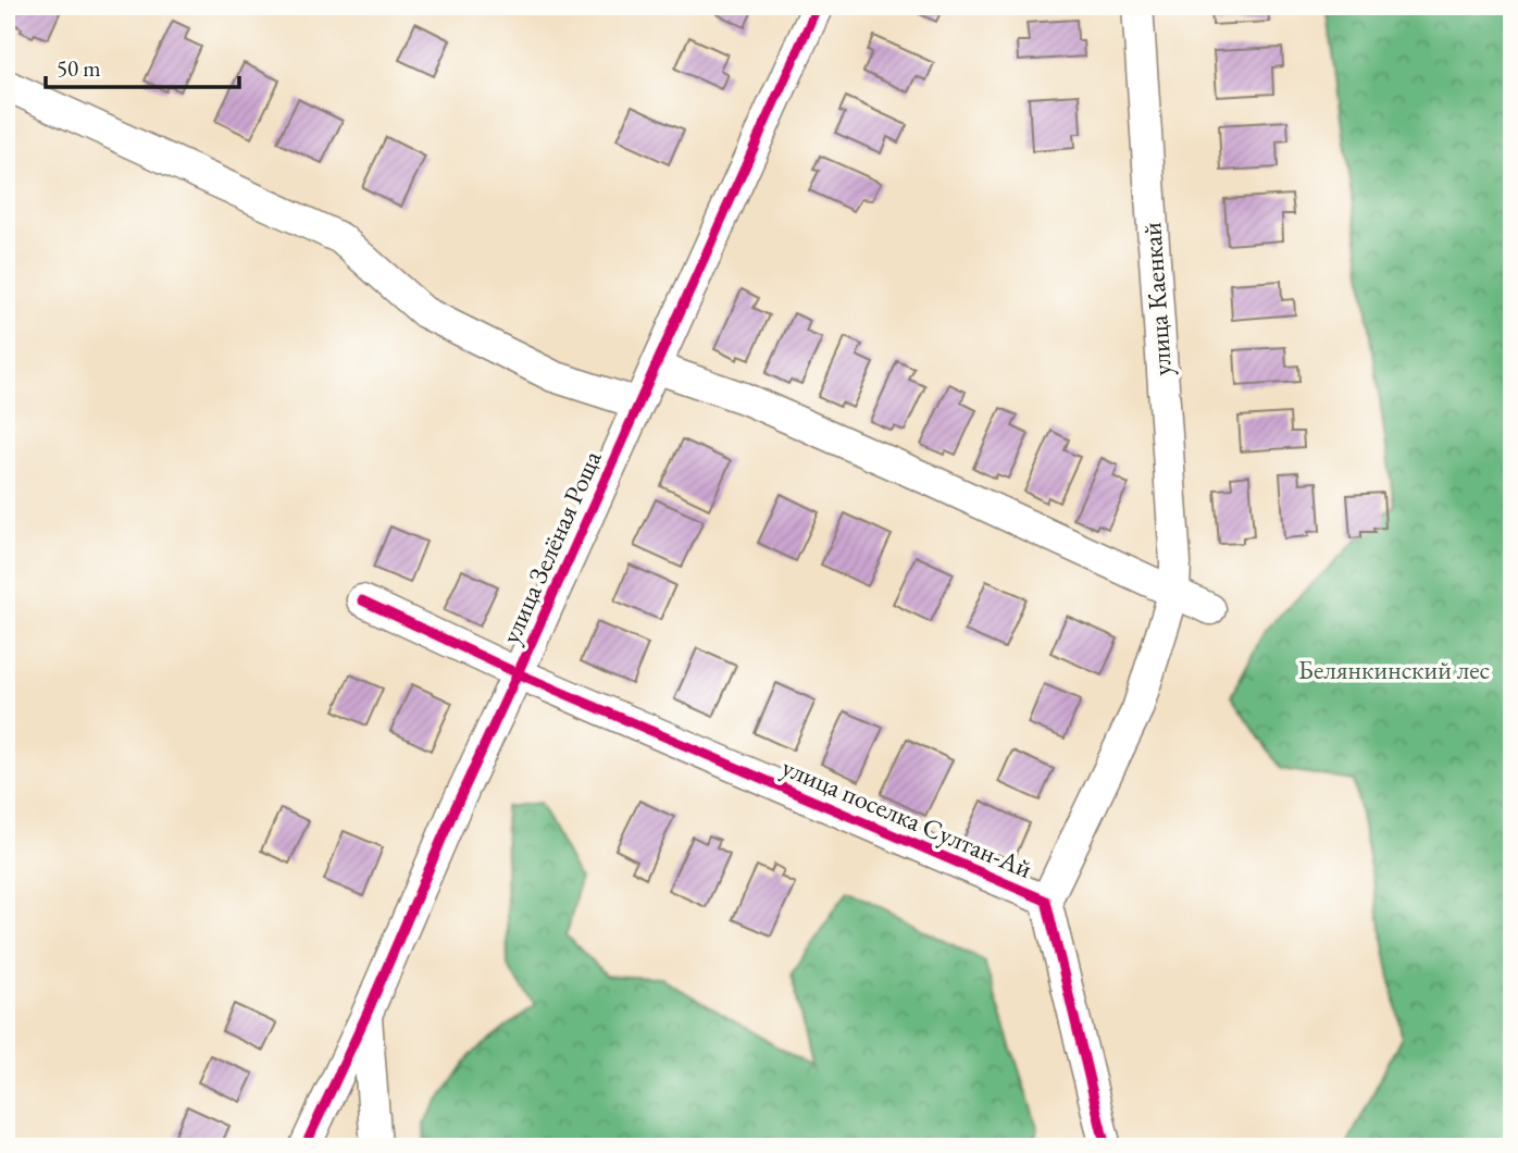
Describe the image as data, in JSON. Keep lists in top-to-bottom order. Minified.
{"streets":{"street":["улица Каенкай","улица Зелёная Роща","улица поселка Султан-Ай"]},"crossings":[["улица Каенкай","улица поселка Султан-Ай"],["улица Зелёная Роща","улица поселка Султан-Ай"]],"parks":["Белянкинский лес"],"scale_bar":"50 m"}
